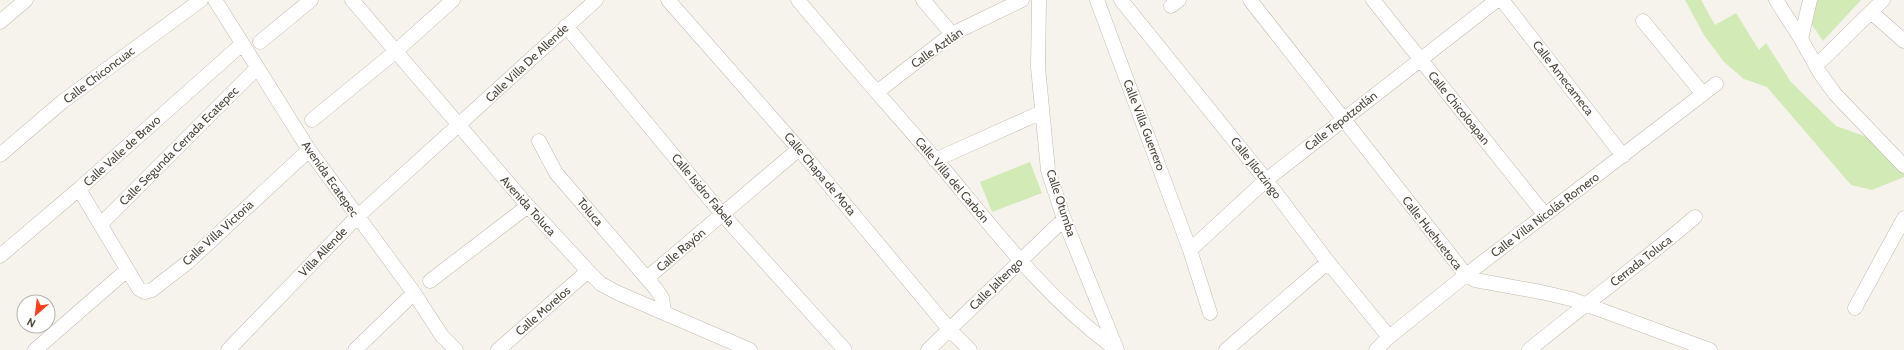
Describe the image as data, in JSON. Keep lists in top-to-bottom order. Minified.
{"streets":{"street":["Calle Aztlán","Calle Villa De Allende","Calle Chiconcuac","Calle Amecameca","Calle Chicoloapan","Calle Tepotzotlán","Calle Villa Guerrero","Calle Segunda Cerrada Ecatepec","Calle Valle de Bravo","Calle Jilotzingo","Calle Chapa de Mota","Avenida Ecatepec","Calle Villa del Carbón","Calle Isidro Fabela","Calle Otumba","Avenida Toluca","Toluca","Calle Villa Nicolás Romero","Calle Villa Victoria","Calle Huehuetoca","Calle Rayón","Villa Allende","Cerrada Toluca","Calle Jaltengo","Calle Morelos"]},"crossings":[["Calle Aztlán","Calle Villa del Carbón"],["Calle Villa De Allende","Calle Isidro Fabela"],["Calle Villa De Allende","Avenida Toluca"],["Calle Villa De Allende","Villa Allende"],["Calle Amecameca","Calle Villa Nicolás Romero"],["Calle Chicoloapan","Calle Tepotzotlán"],["Calle Chicoloapan","Calle Villa Nicolás Romero"],["Calle Tepotzotlán","Calle Villa Guerrero"],["Calle Tepotzotlán","Calle Jilotzingo"],["Calle Tepotzotlán","Calle Huehuetoca"],["Calle Segunda Cerrada Ecatepec","Avenida Ecatepec"],["Calle Segunda Cerrada Ecatepec","Calle Villa Victoria"],["Calle Valle de Bravo","Avenida Ecatepec"],["Calle Valle de Bravo","Calle Villa Victoria"],["Calle Jilotzingo","Calle Villa Nicolás Romero"],["Calle Chapa de Mota","Calle Rayón"],["Calle Chapa de Mota","Calle Jaltengo"],["Avenida Ecatepec","Calle Villa Victoria"],["Avenida Ecatepec","Villa Allende"],["Calle Villa del Carbón","Calle Otumba"],["Calle Villa del Carbón","Calle Jaltengo"],["Calle Isidro Fabela","Calle Rayón"],["Calle Otumba","Calle Jaltengo"],["Avenida Toluca","Calle Rayón"],["Avenida Toluca","Villa Allende"],["Avenida Toluca","Calle Morelos"],["Toluca","Calle Rayón"],["Calle Villa Nicolás Romero","Calle Huehuetoca"],["Calle Huehuetoca","Cerrada Toluca"]],"north":"bottom left"}
